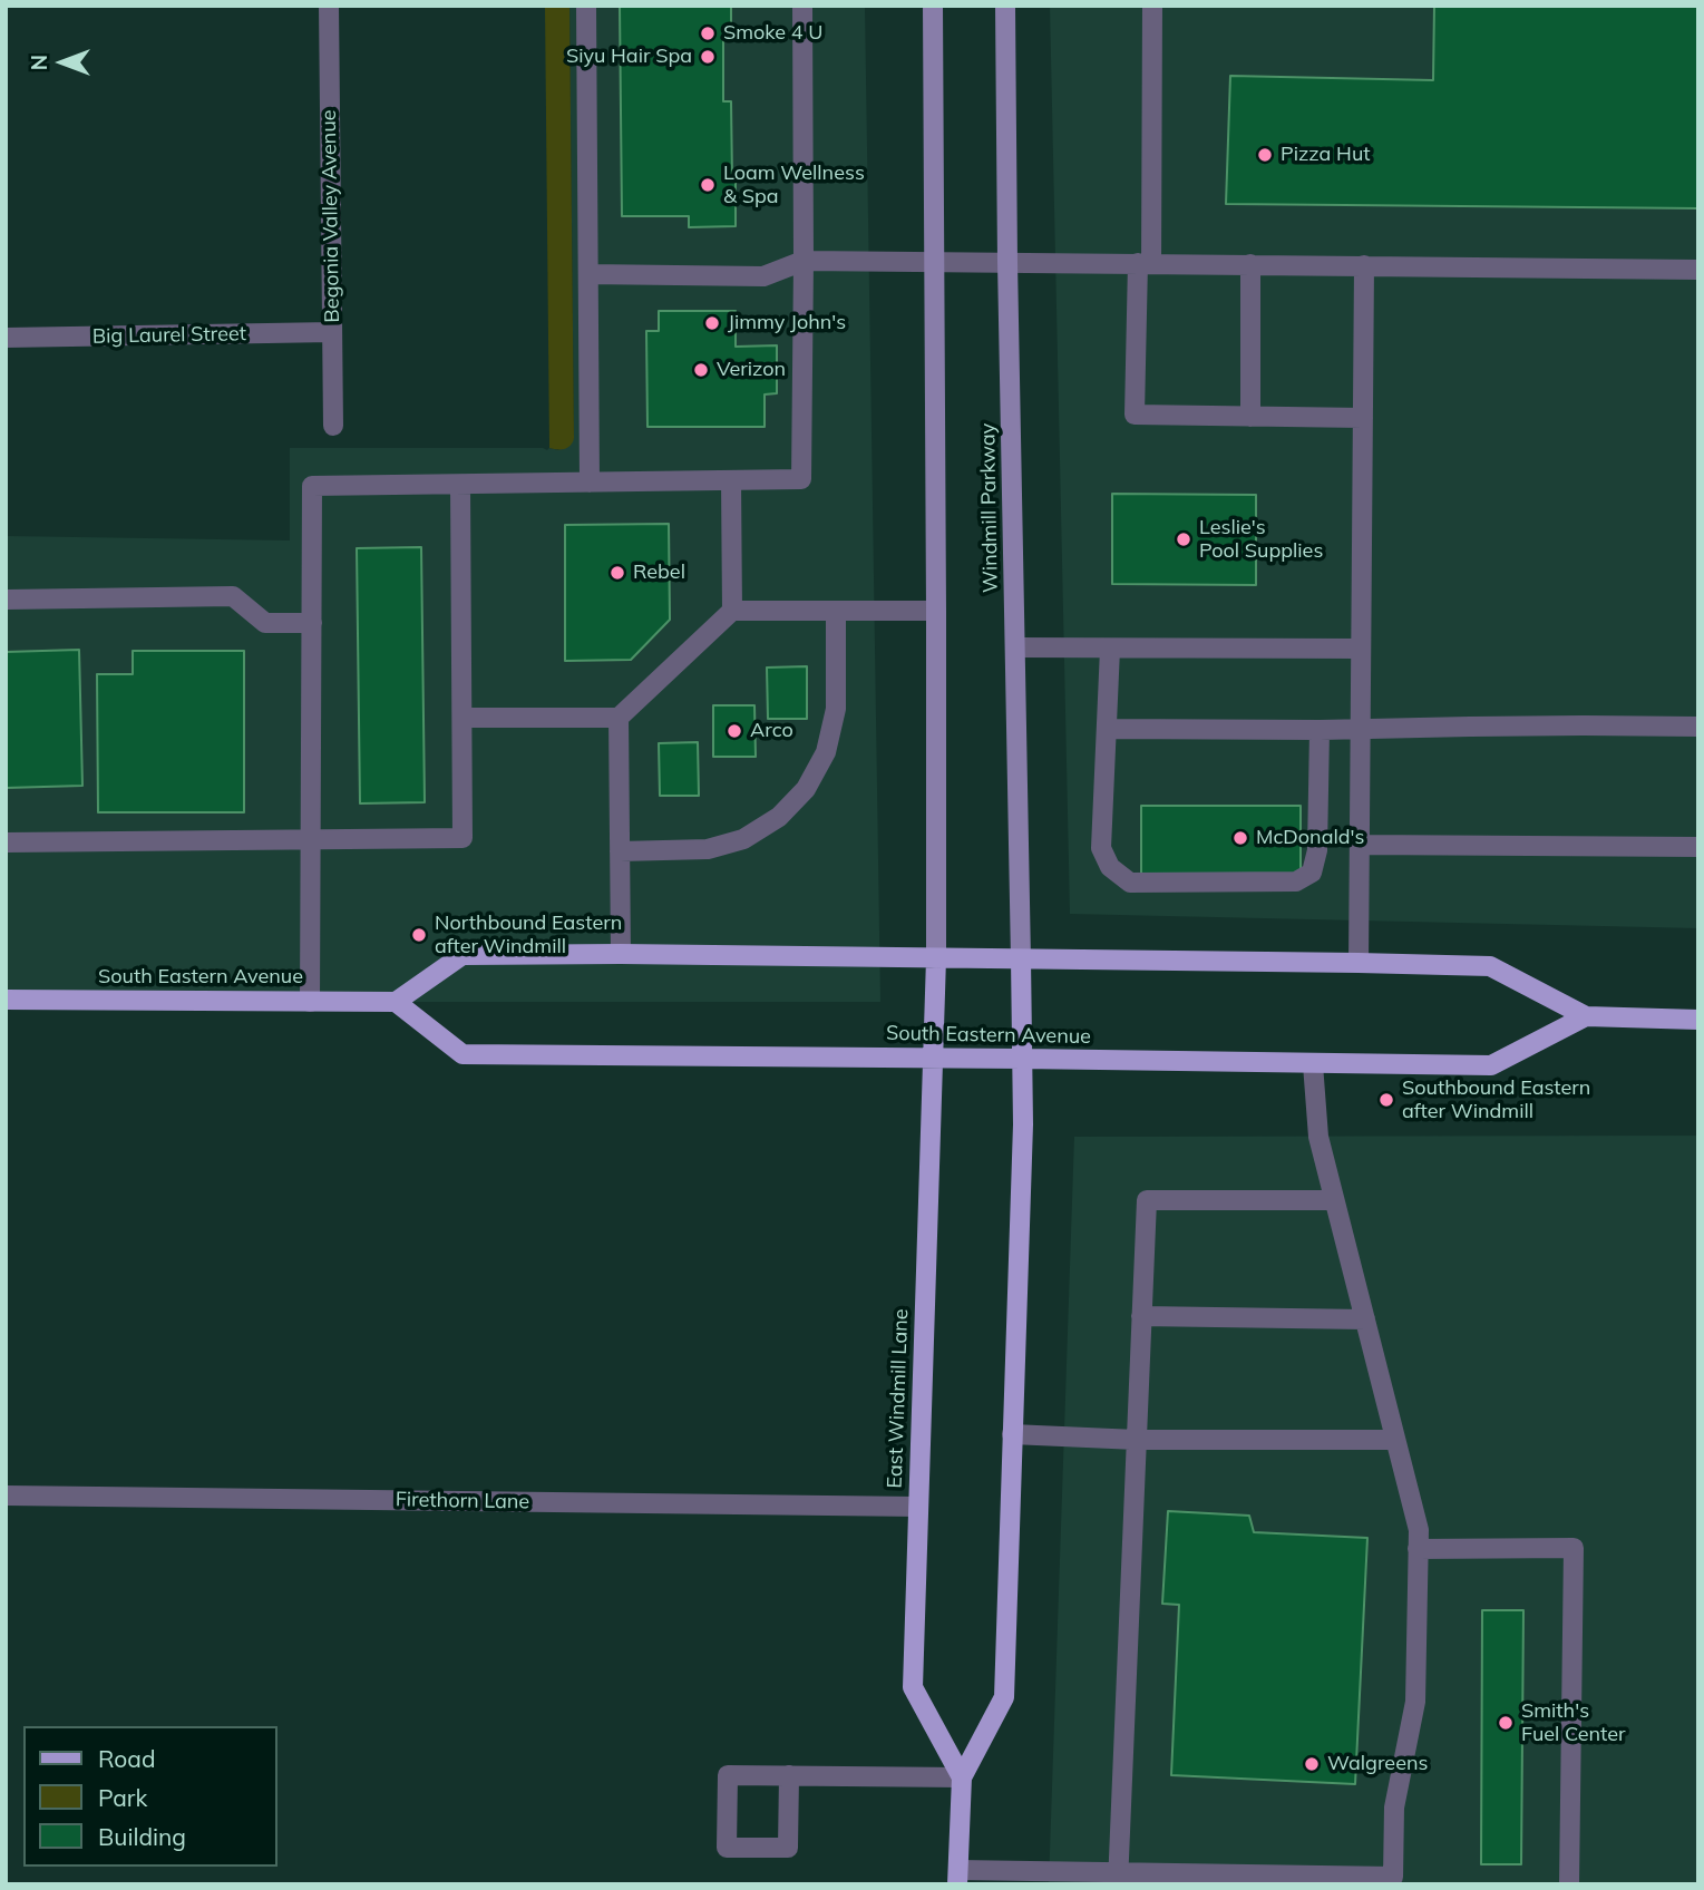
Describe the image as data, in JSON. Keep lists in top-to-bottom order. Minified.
{"streets":{"main road":["Windmill Parkway","South Eastern Avenue","East Windmill Lane"],"street":["Begonia Valley Avenue","Big Laurel Street","Firethorn Lane"]},"crossings":[["Begonia Valley Avenue","Big Laurel Street"],["Windmill Parkway","South Eastern Avenue"],["South Eastern Avenue","East Windmill Lane"],["East Windmill Lane","Firethorn Lane"]],"places":["Smoke 4 U","Siyu Hair Spa","Pizza Hut","Loam Wellness & Spa","Jimmy John's","Verizon","Leslie's Pool Supplies","Rebel","Arco","McDonald's","Northbound Eastern after Windmill","Southbound Eastern after Windmill","Smith's Fuel Center","Walgreens"],"legend":["Road","Park","Building"],"north":"left"}
